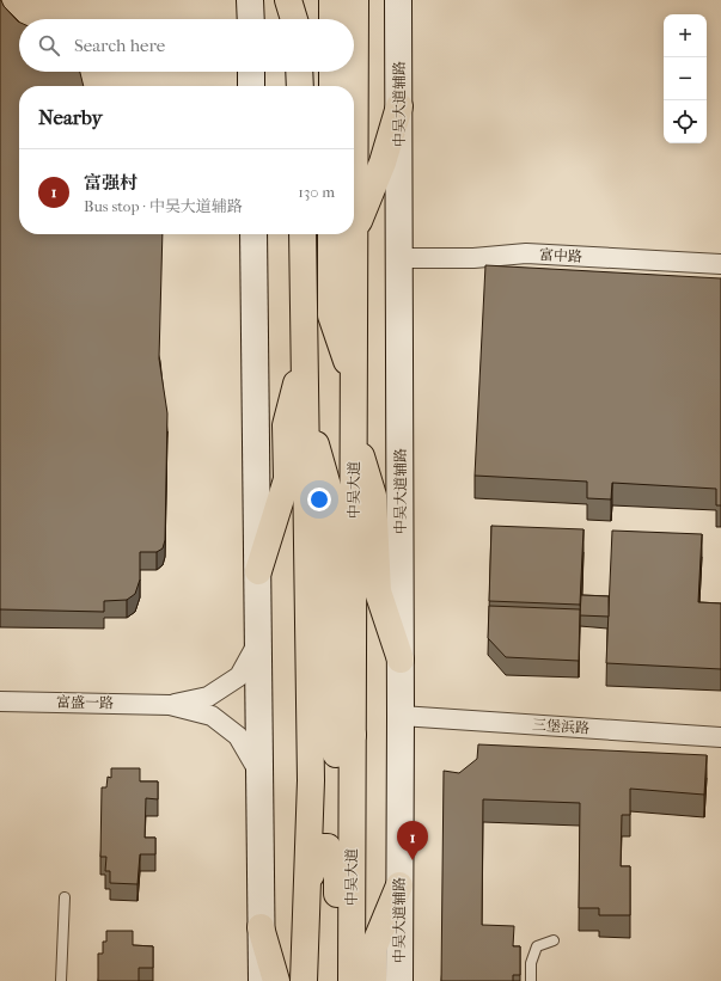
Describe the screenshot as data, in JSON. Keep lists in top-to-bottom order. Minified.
{"streets":{"main road":["中吴大道辅路","中吴大道"],"street":["富中路","富盛一路","三堡浜路"]},"crossings":[["中吴大道辅路","富中路"],["中吴大道辅路","三堡浜路"]],"page":{"map_buttons":["+","−"],"search":"Search here","heading":"Nearby","list":[{"mark":"1","name":"富强村","note":"Bus stop · 中吴大道辅路","value":"130 m"}],"pins":"1"}}
